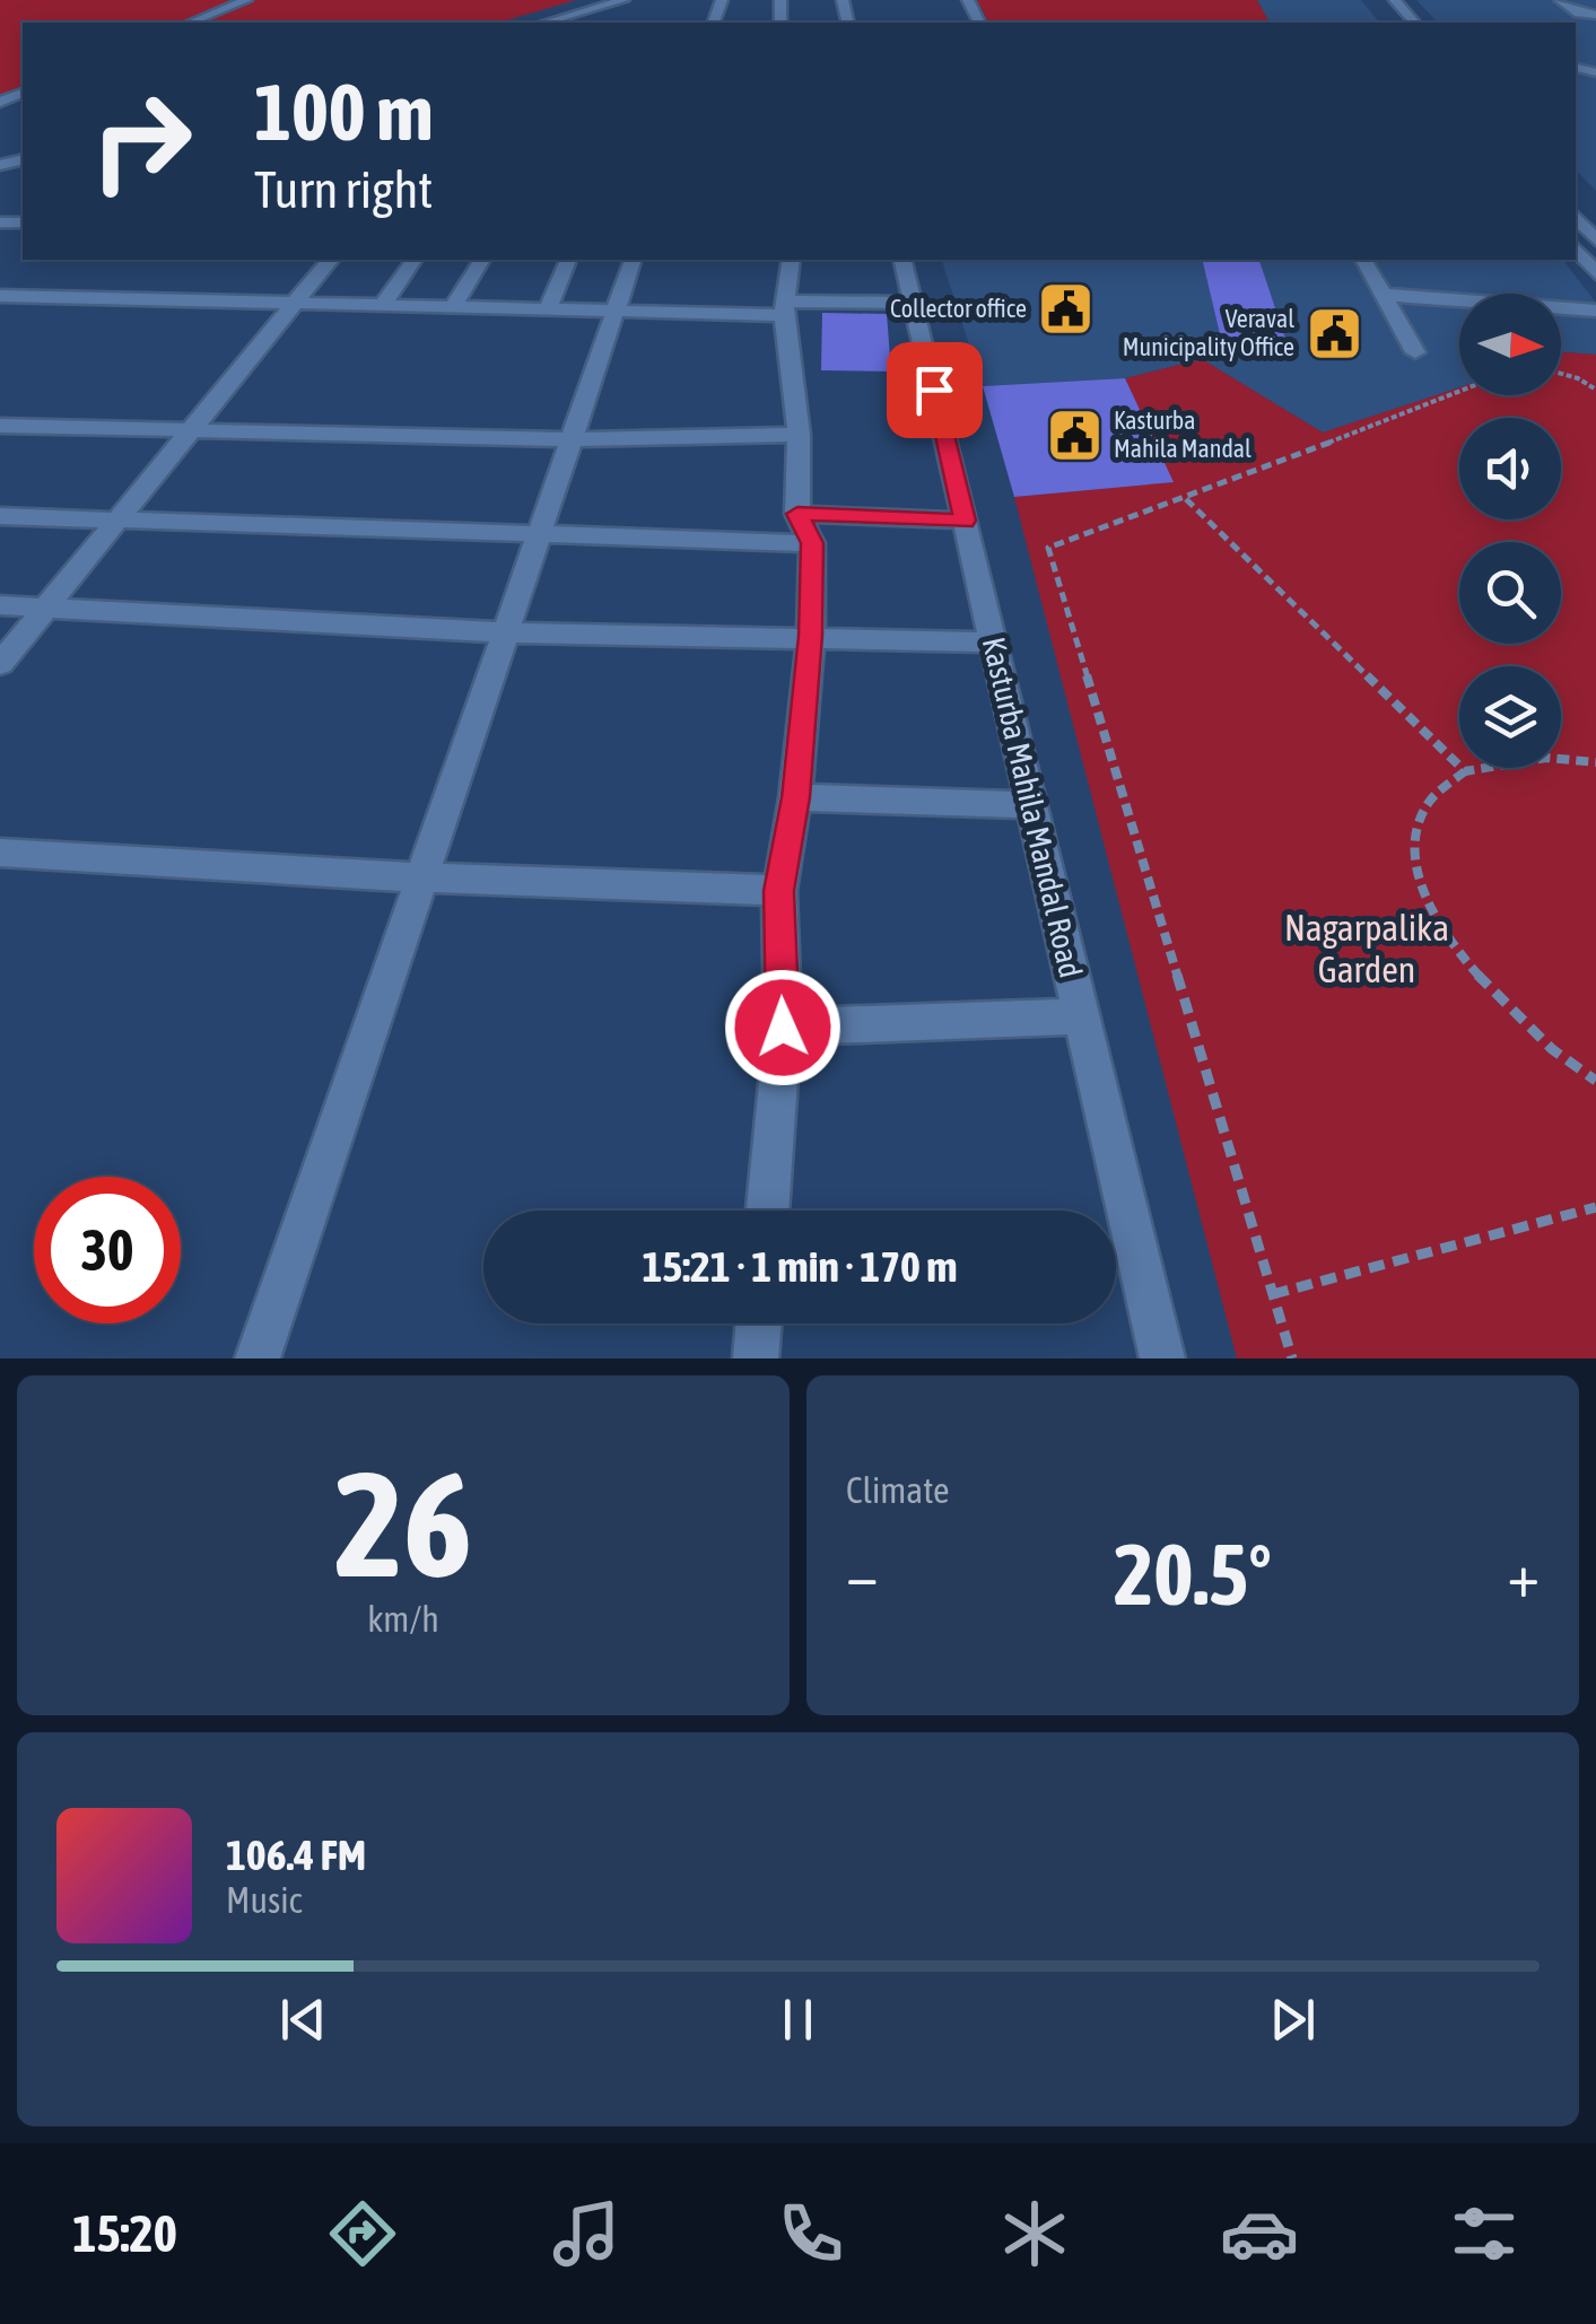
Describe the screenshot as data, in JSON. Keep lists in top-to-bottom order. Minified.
{"streets":{"street":["Kasturba Mahila Mandal Road"]},"parks":["Nagarpalika Garden"],"places":{"public building":["Collector office","Veraval Municipality Office","Kasturba Mahila Mandal"]},"north":"right","page":{"turn":["100 m","Turn right"],"limit":"30","trip":"15:21 · 1 min · 170 m","tile":[["26","km/h"],"Climate"],"heat":["−","20.5°","+"],"song":["106.4 FM","Music"],"tabs":"15:20"}}
